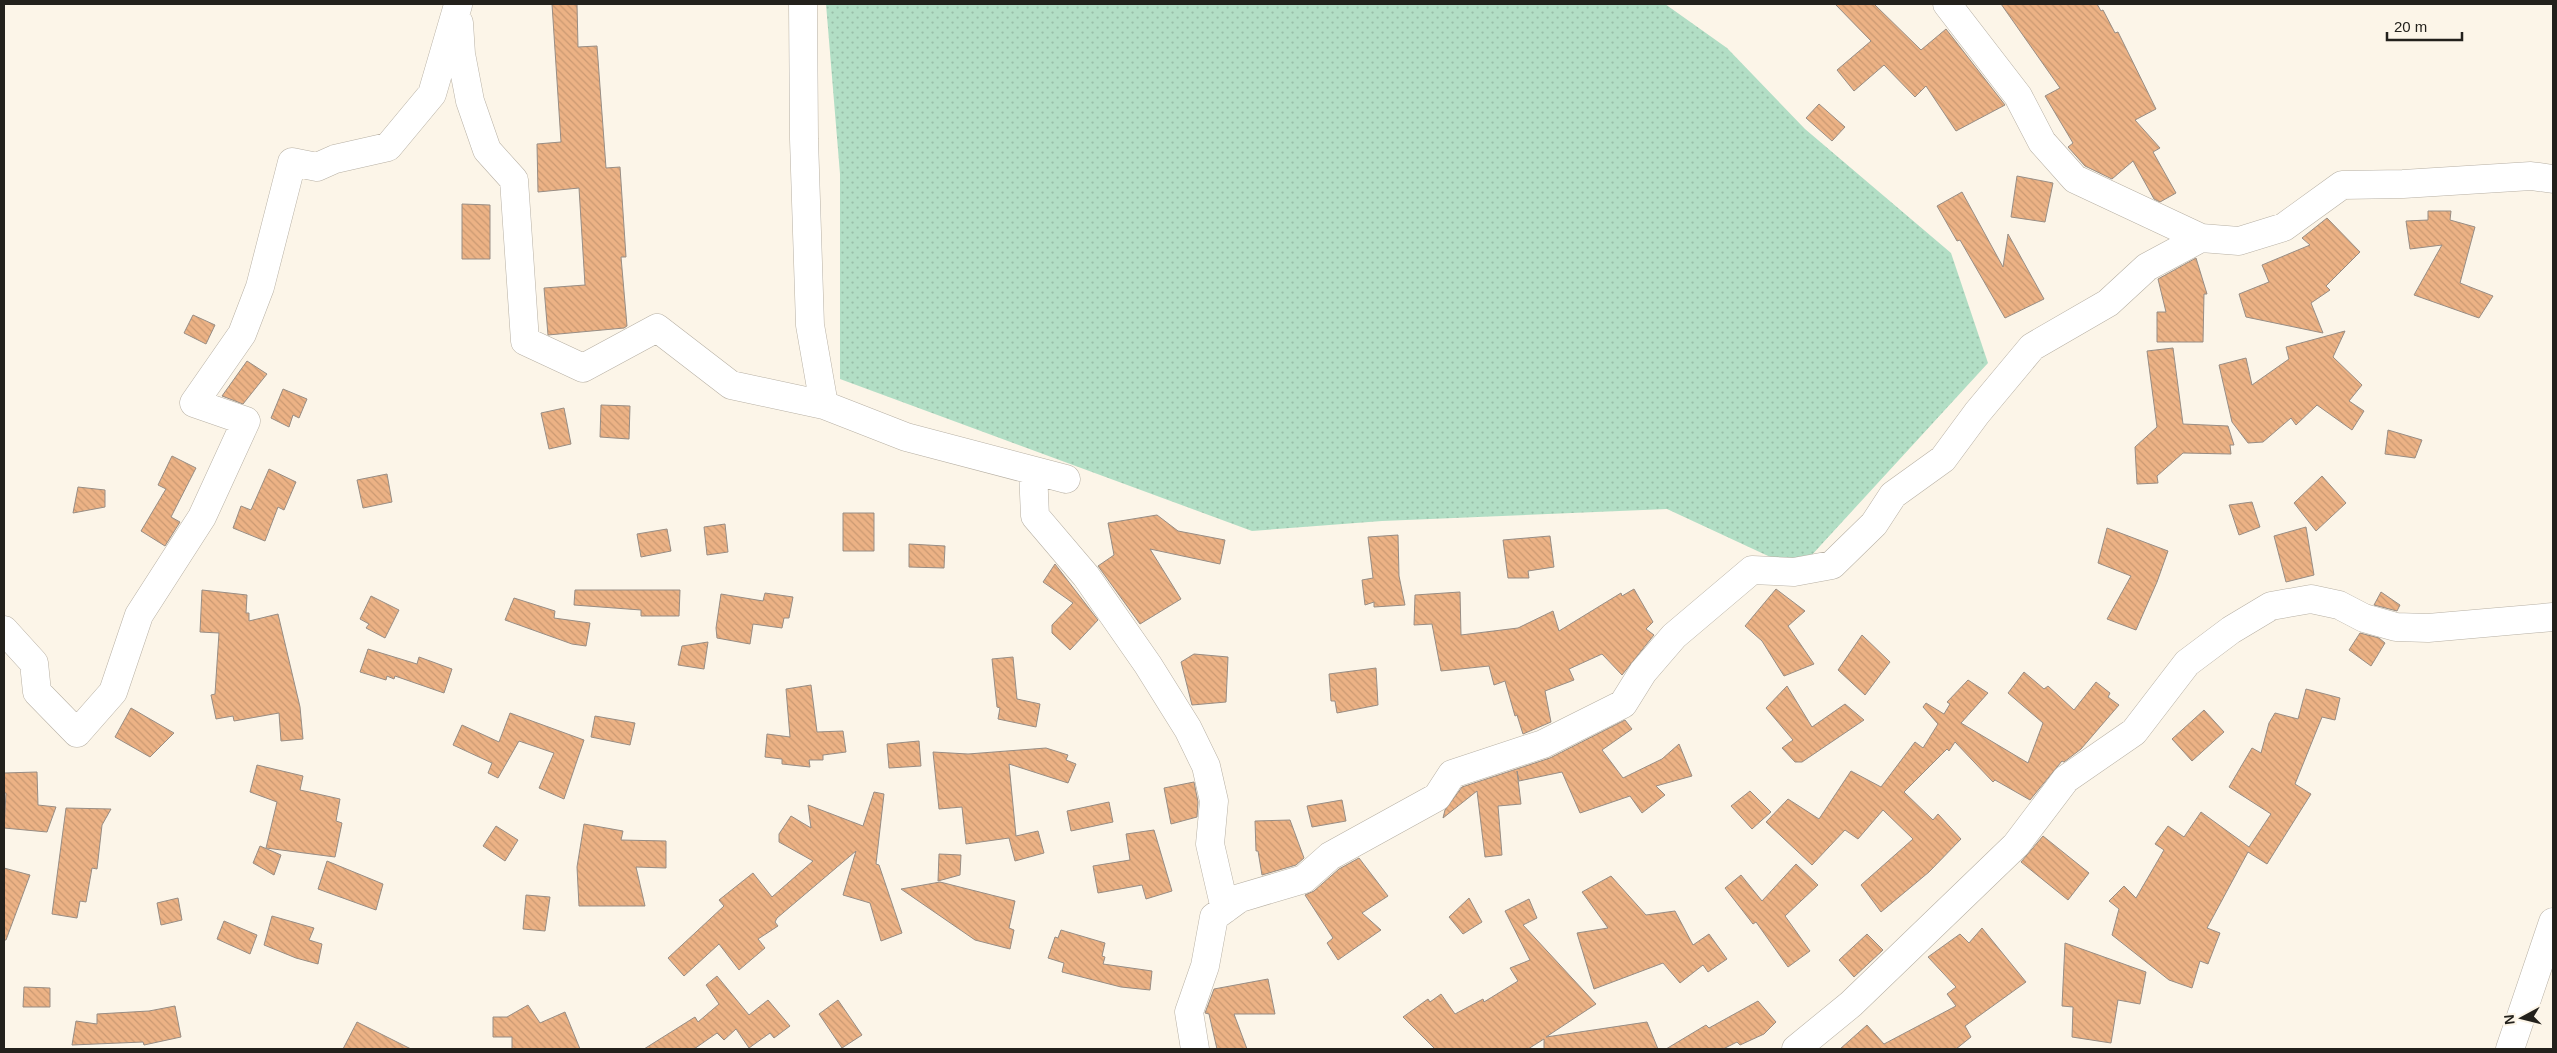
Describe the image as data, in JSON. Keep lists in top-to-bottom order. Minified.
{"scale_bar":"20 m","north":"left"}
